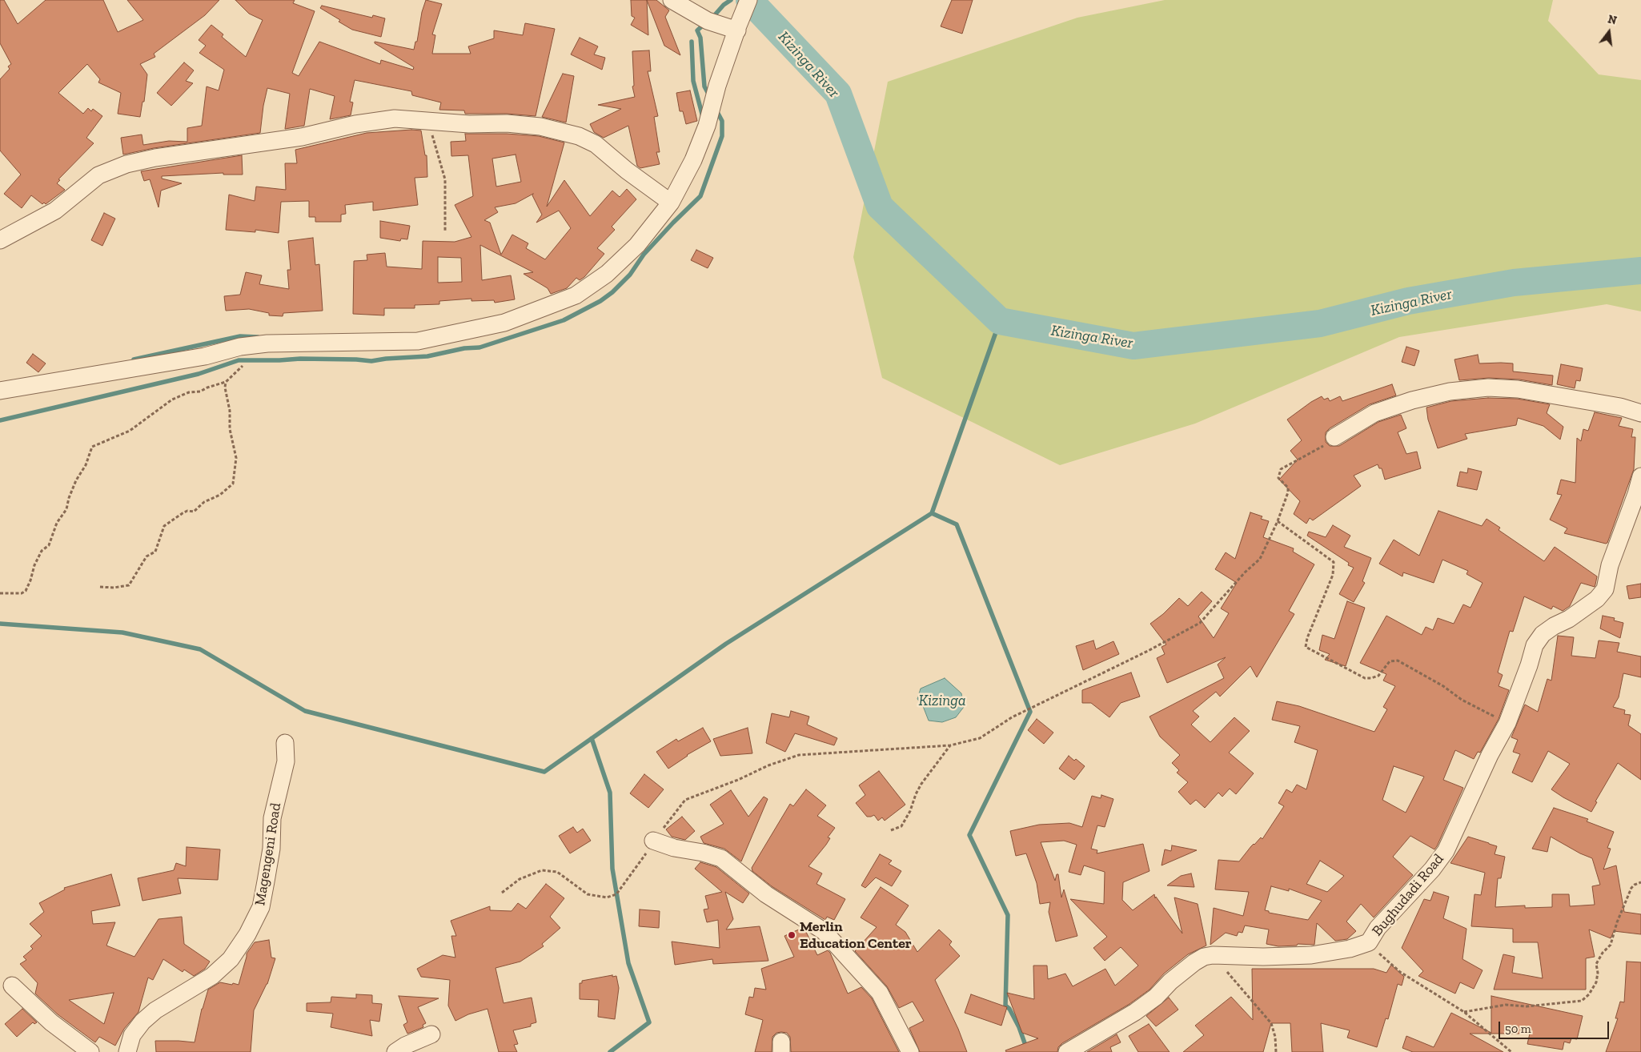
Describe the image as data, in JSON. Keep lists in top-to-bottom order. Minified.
{"streets":{"street":["Magengeni Road","Bughudadi Road"]},"water":["Kizinga River","Kizinga"],"places":["Merlin Education Center"],"scale_bar":"50 m","north":"top"}
